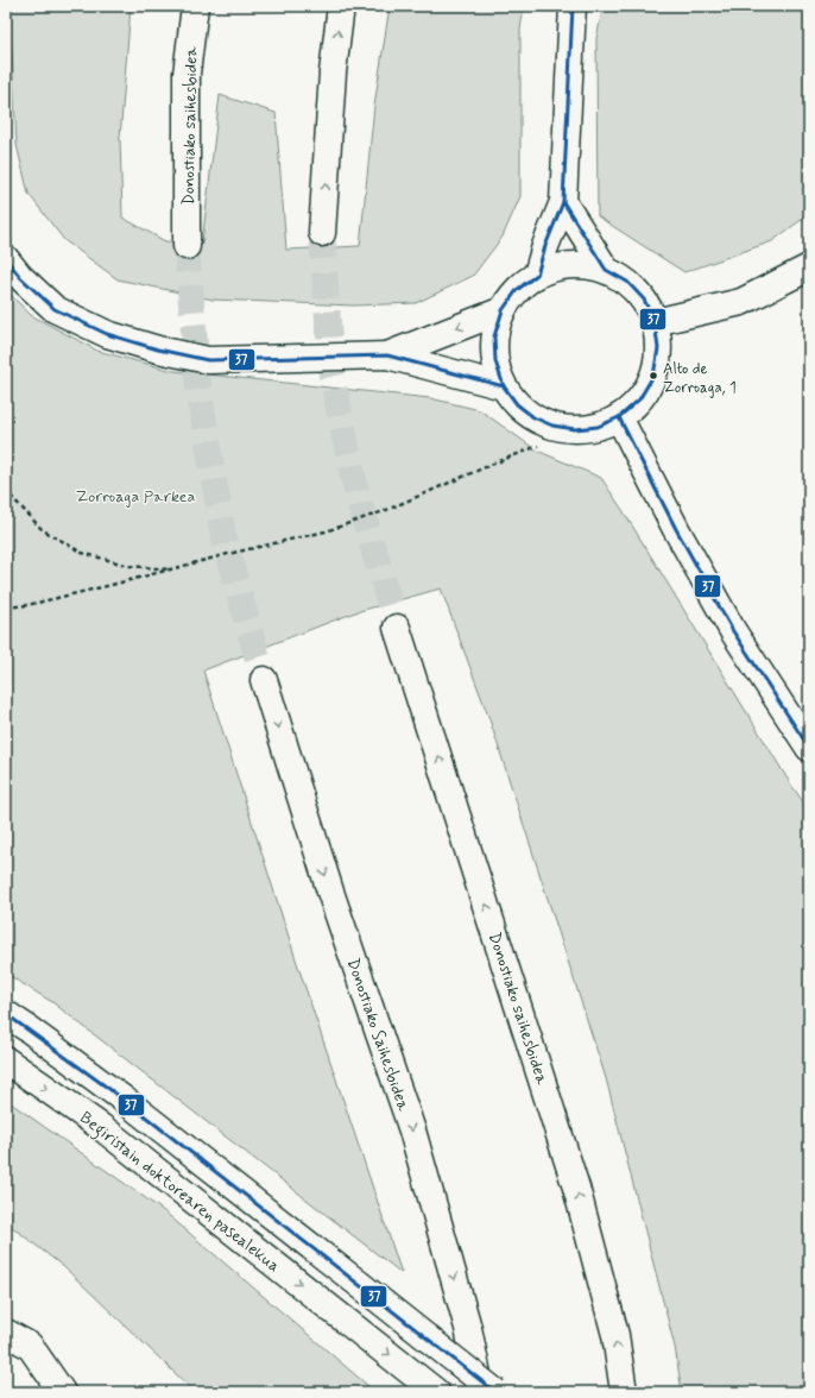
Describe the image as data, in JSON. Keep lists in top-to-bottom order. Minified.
{"streets":{"main road":["Donostiako saihesbidea","Donostiako Saihesbidea","Begiristain doktorearen pasealekua"]},"one_way":["Donostiako saihesbidea","Donostiako Saihesbidea"],"parks":["Zorroaga Parkea"],"places":["Alto de Zorroaga, 1"],"lines":["transit line 37"]}
